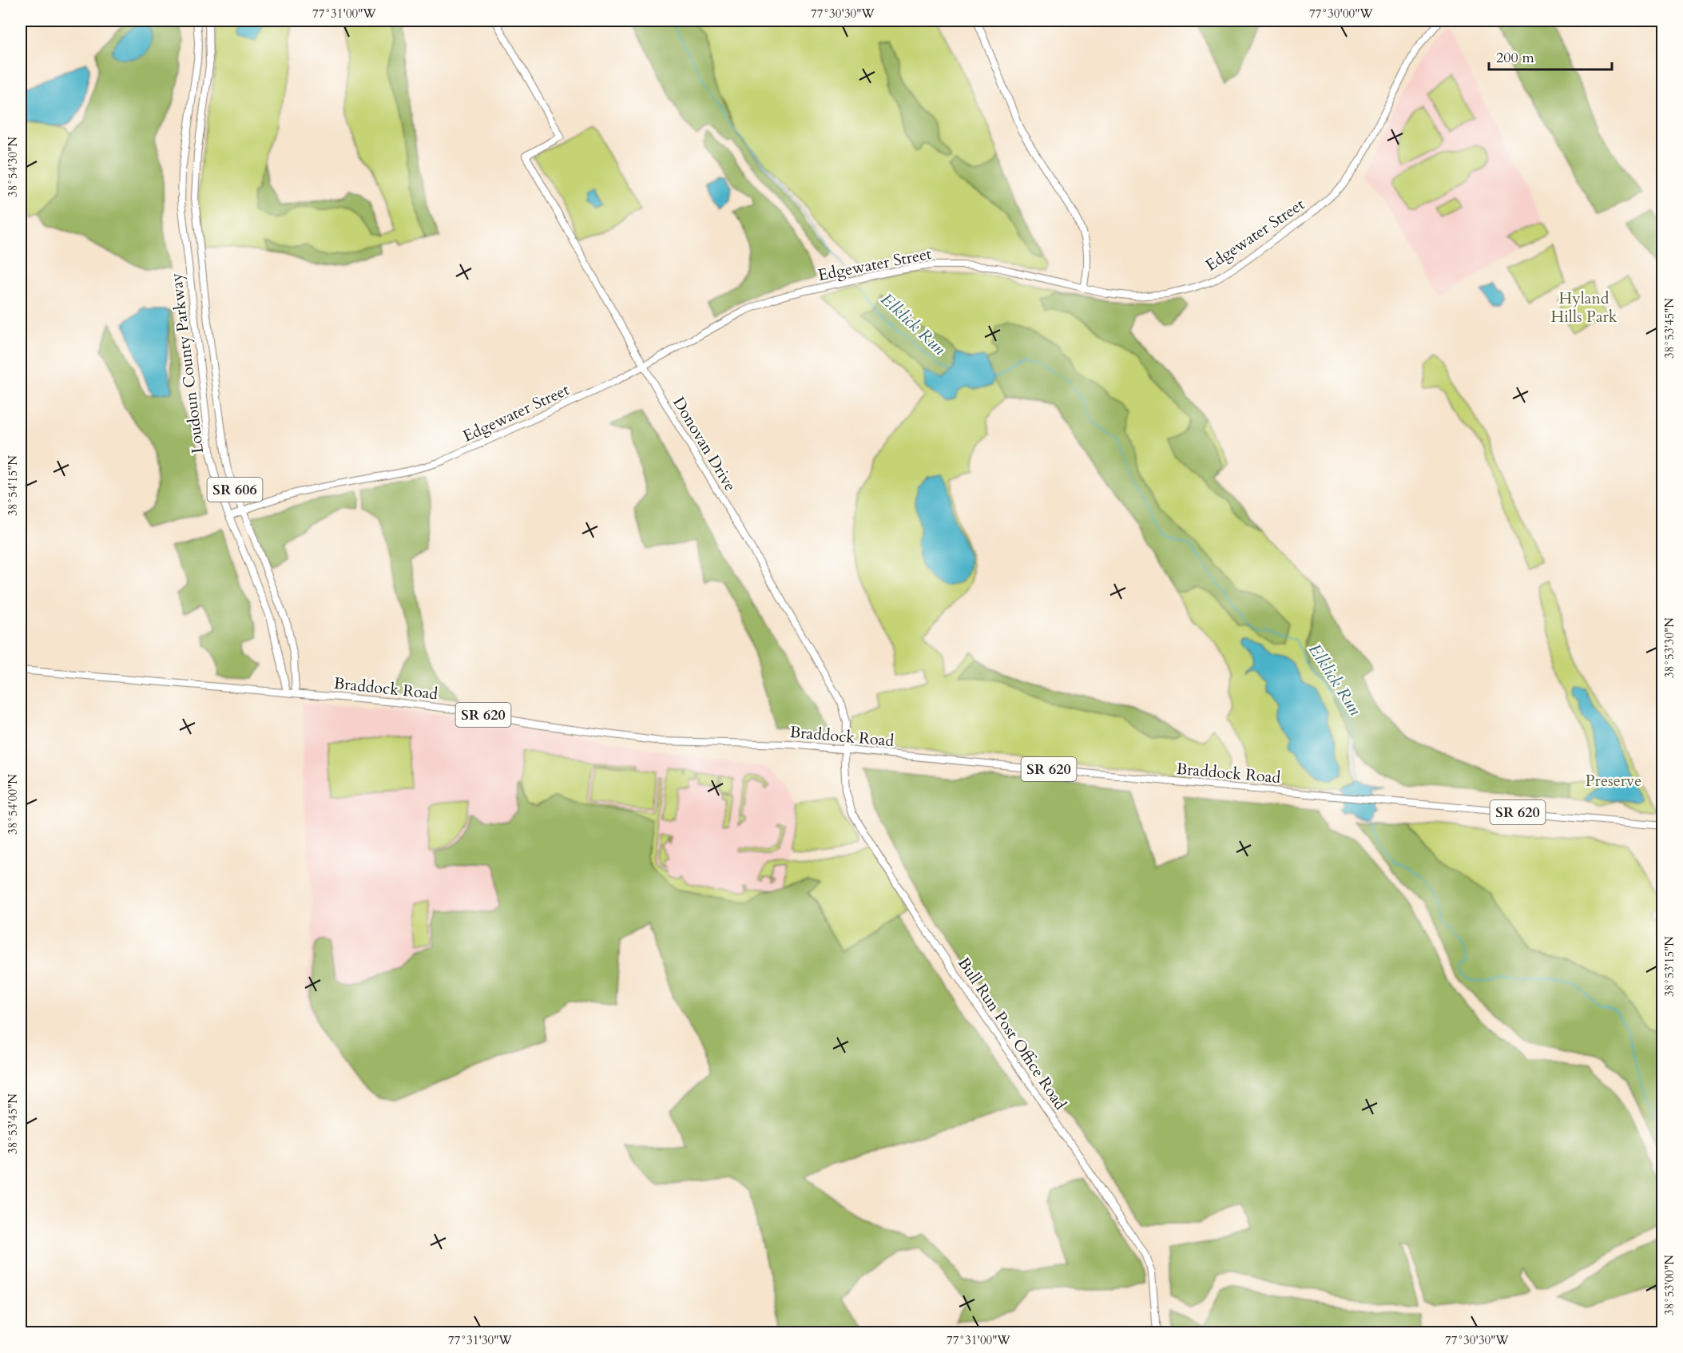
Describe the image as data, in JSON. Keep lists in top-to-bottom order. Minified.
{"streets":{"main road":["Loudoun County Parkway","SR 606","Braddock Road","SR 620"],"street":["Edgewater Street","Donovan Drive","Bull Run Post Office Road"]},"crossings":[["Edgewater Street","Loudoun County Parkway"],["Edgewater Street","Donovan Drive"],["Loudoun County Parkway","Braddock Road"],["Donovan Drive","Braddock Road"],["Donovan Drive","Bull Run Post Office Road"],["Braddock Road","Bull Run Post Office Road"]],"water":["Elklick Run"],"parks":["Hyland Hills Park","Preserve"],"scale_bar":"200 m","coordinates":["77°31'00\"W","77°30'30\"W","77°30'00\"W","38°54'30\"N","38°53'45\"N","38°54'15\"N","38°53'30\"N","38°54'00\"N","38°53'15\"N","38°53'00\"N","77°31'30\"W"]}
